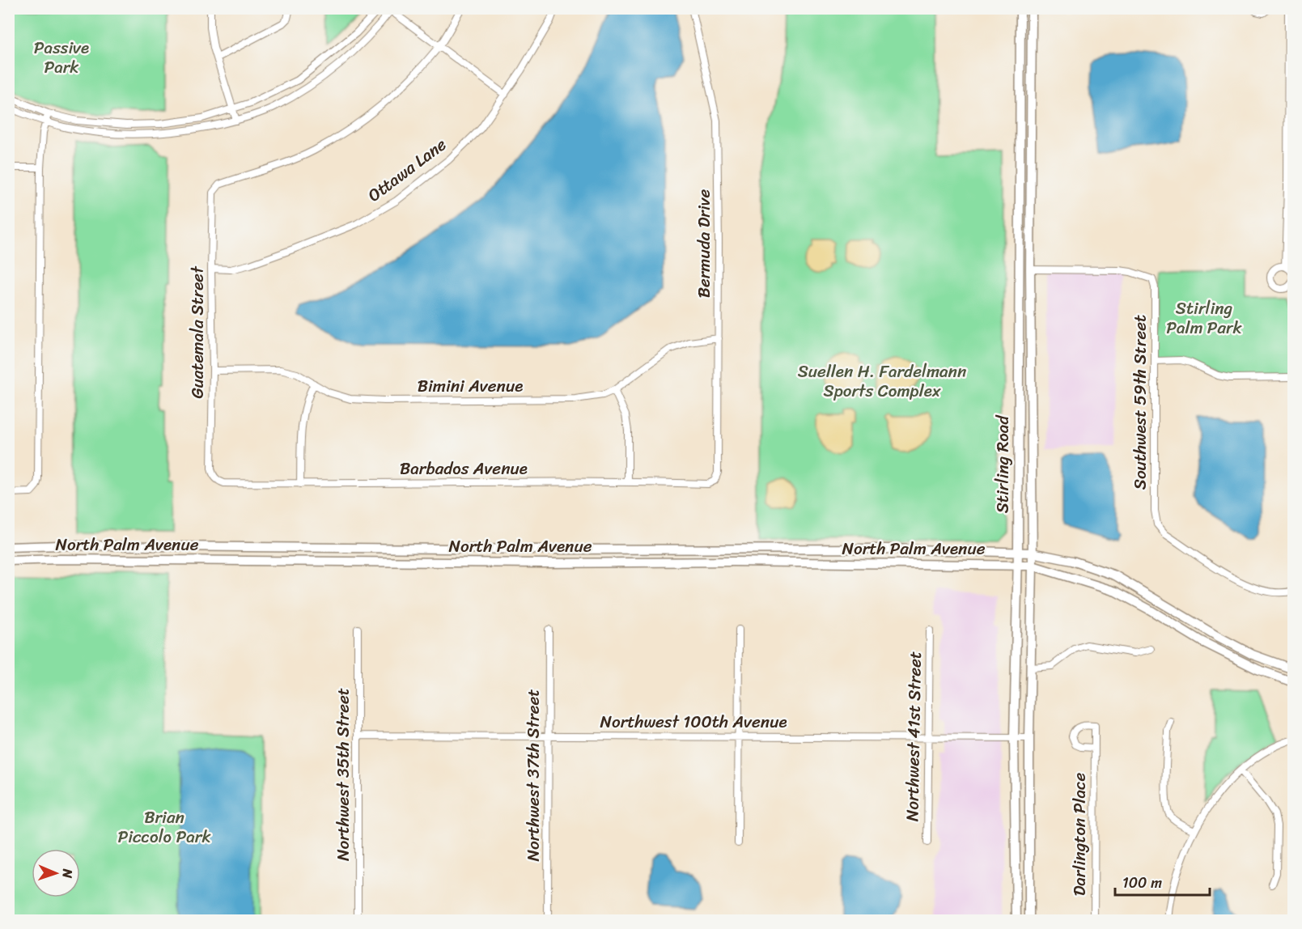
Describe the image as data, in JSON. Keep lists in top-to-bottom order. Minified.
{"streets":{"main road":["Stirling Road","North Palm Avenue"],"street":["Ottawa Lane","Bermuda Drive","Guatemala Street","Bimini Avenue","Southwest 59th Street","Barbados Avenue","Northwest 100th Avenue","Northwest 41st Street","Northwest 35th Street","Northwest 37th Street","Darlington Place"]},"crossings":[["Ottawa Lane","Guatemala Street"],["Bermuda Drive","Bimini Avenue"],["Bermuda Drive","Barbados Avenue"],["Guatemala Street","Bimini Avenue"],["Guatemala Street","Barbados Avenue"],["Southwest 59th Street","Stirling Road"],["Stirling Road","North Palm Avenue"],["Stirling Road","Northwest 100th Avenue"],["Northwest 100th Avenue","Northwest 41st Street"],["Northwest 100th Avenue","Northwest 35th Street"],["Northwest 100th Avenue","Northwest 37th Street"]],"parks":["Passive Park","Stirling Palm Park","Suellen H. Fardelmann Sports Complex","Brian Piccolo Park"],"scale_bar":"100 m","north":"right"}
